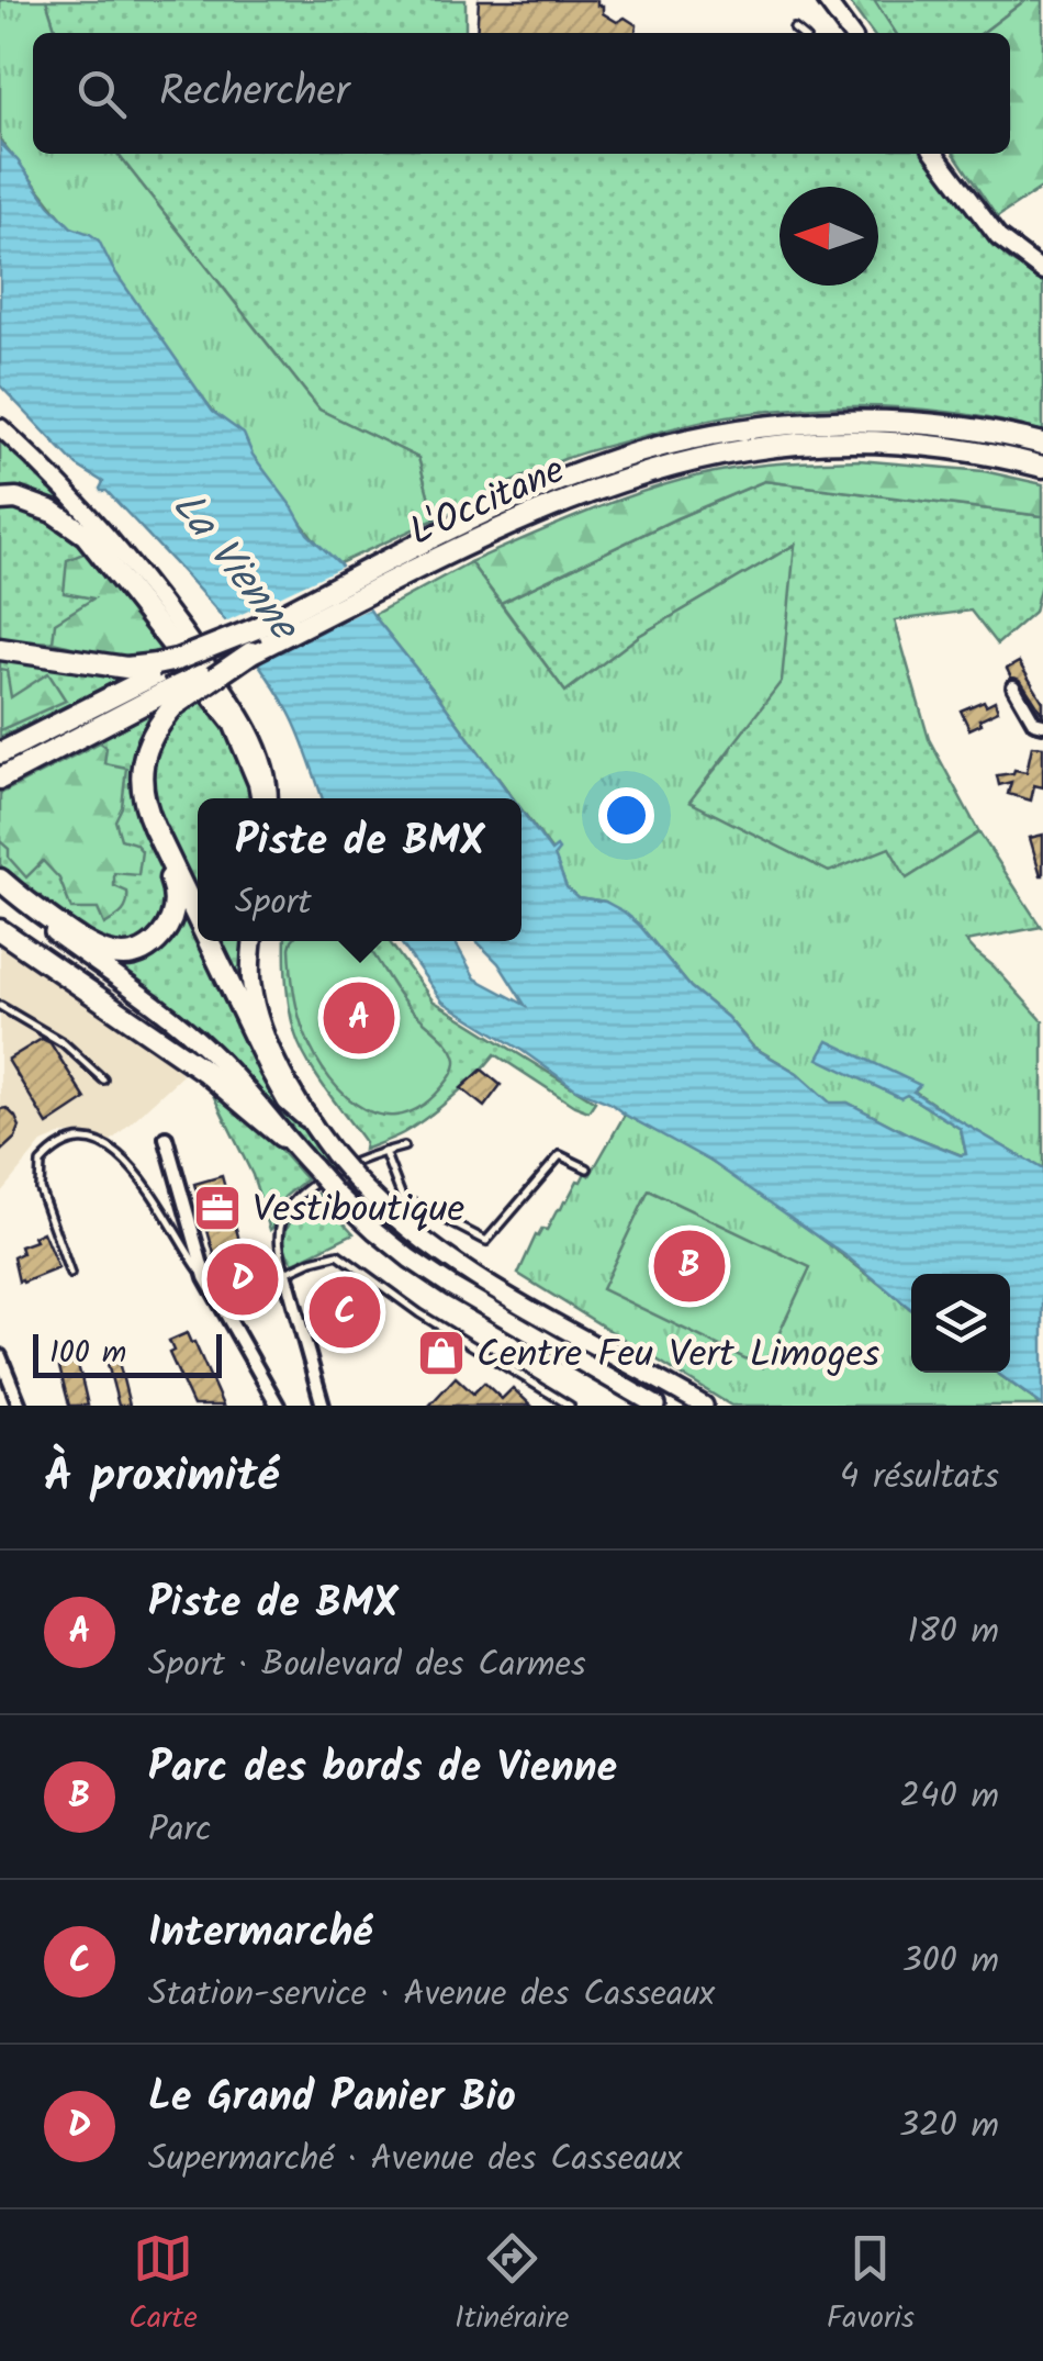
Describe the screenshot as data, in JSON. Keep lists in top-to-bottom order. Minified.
{"streets":{"highway":["L'Occitane"]},"water":["La Vienne"],"places":{"office":["Vestiboutique"],"shop":["Centre Feu Vert Limoges"]},"scale_bar":"100 m","north":"left","page":{"search":"Rechercher","popup":["Piste de BMX","Sport"],"pins":["A","B","D","C"],"scale":"100 m","heading":["À proximité","4 résultats"],"list":[{"mark":"A","name":"Piste de BMX","note":"Sport · Boulevard des Carmes","value":"180 m"},{"mark":"B","name":"Parc des bords de Vienne","note":"Parc","value":"240 m"},{"mark":"C","name":"Intermarché","note":"Station-service · Avenue des Casseaux","value":"300 m"},{"mark":"D","name":"Le Grand Panier Bio","note":"Supermarché · Avenue des Casseaux","value":"320 m"}],"nav":["Carte","Itinéraire","Favoris"]}}
